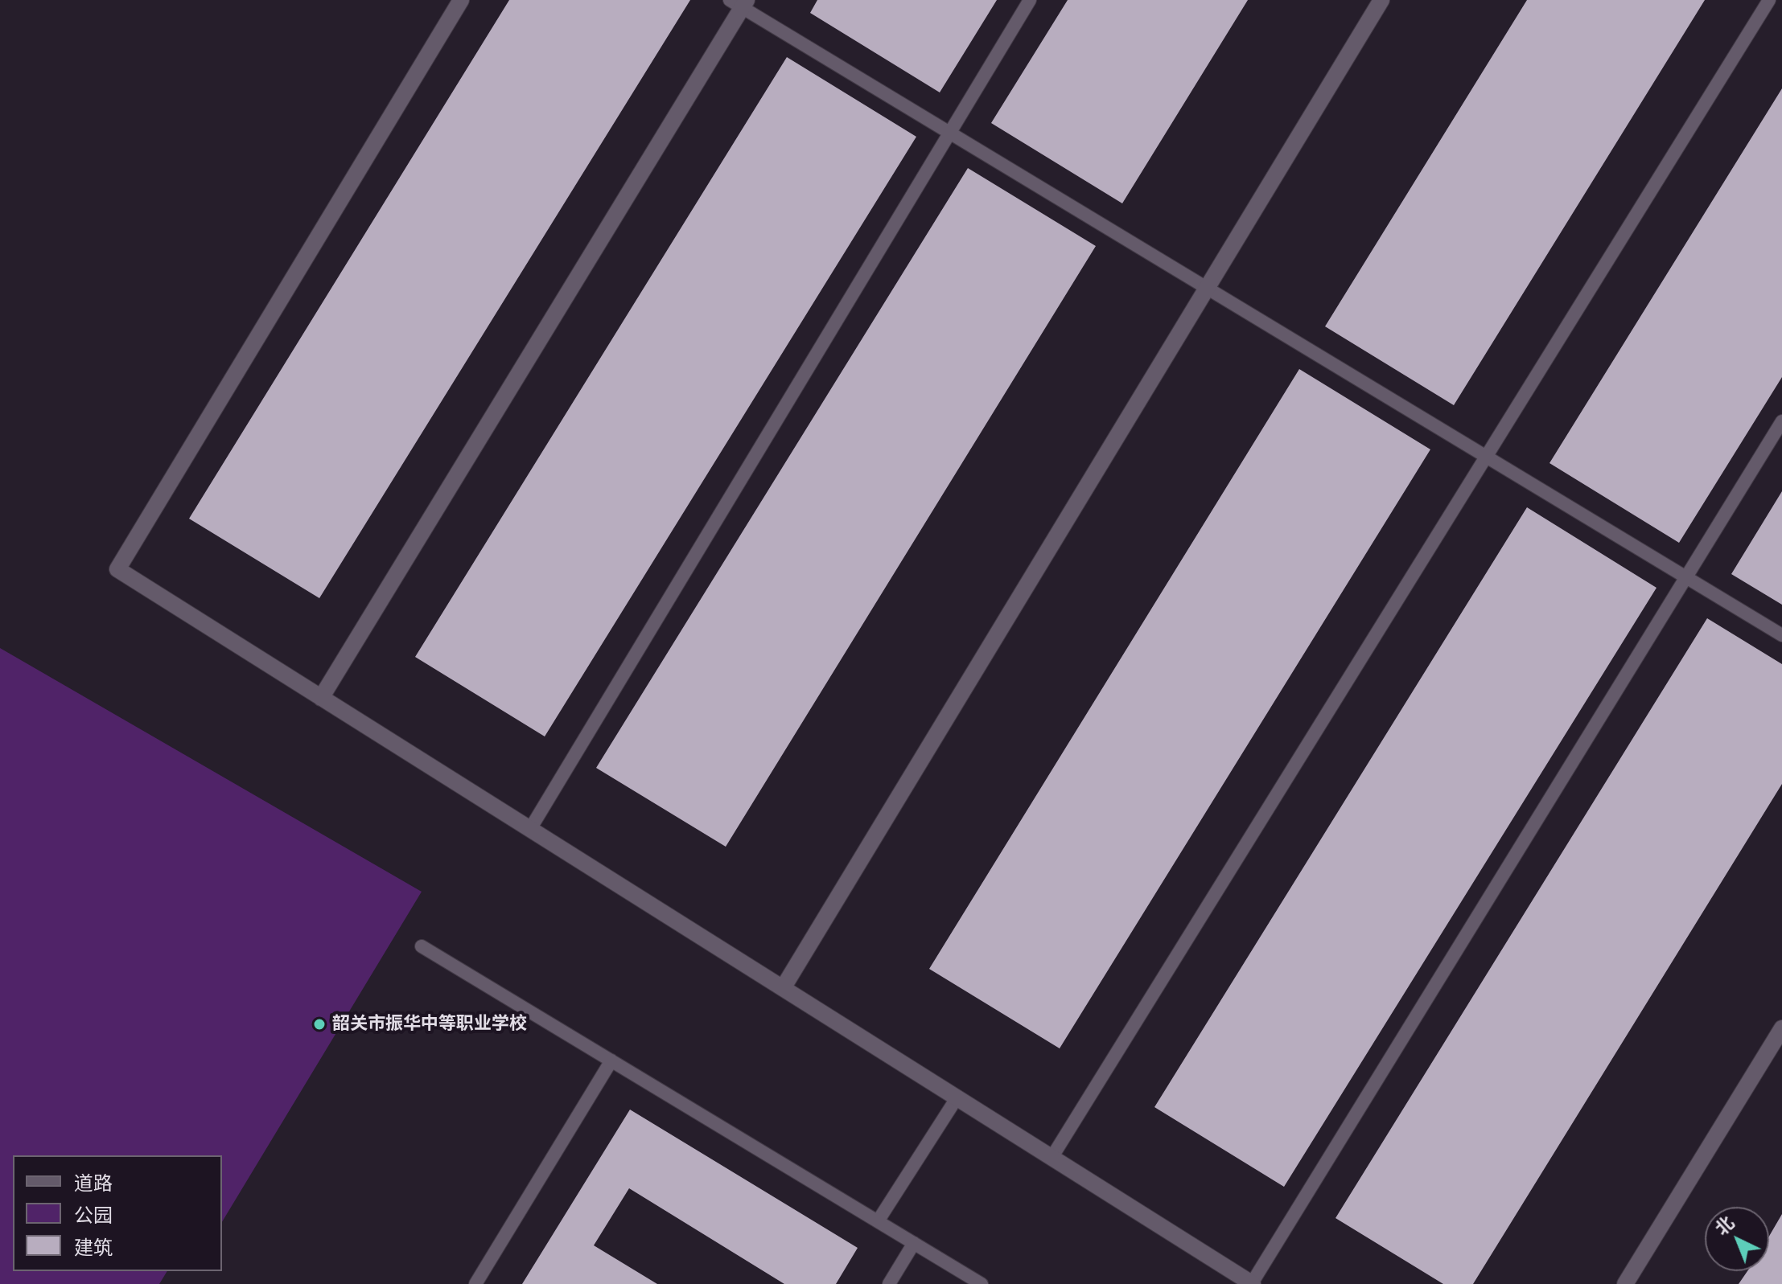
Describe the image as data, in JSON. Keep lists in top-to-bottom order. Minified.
{"places":["韶关市振华中等职业学校"],"legend":["道路","公园","建筑"],"north":"top left"}
